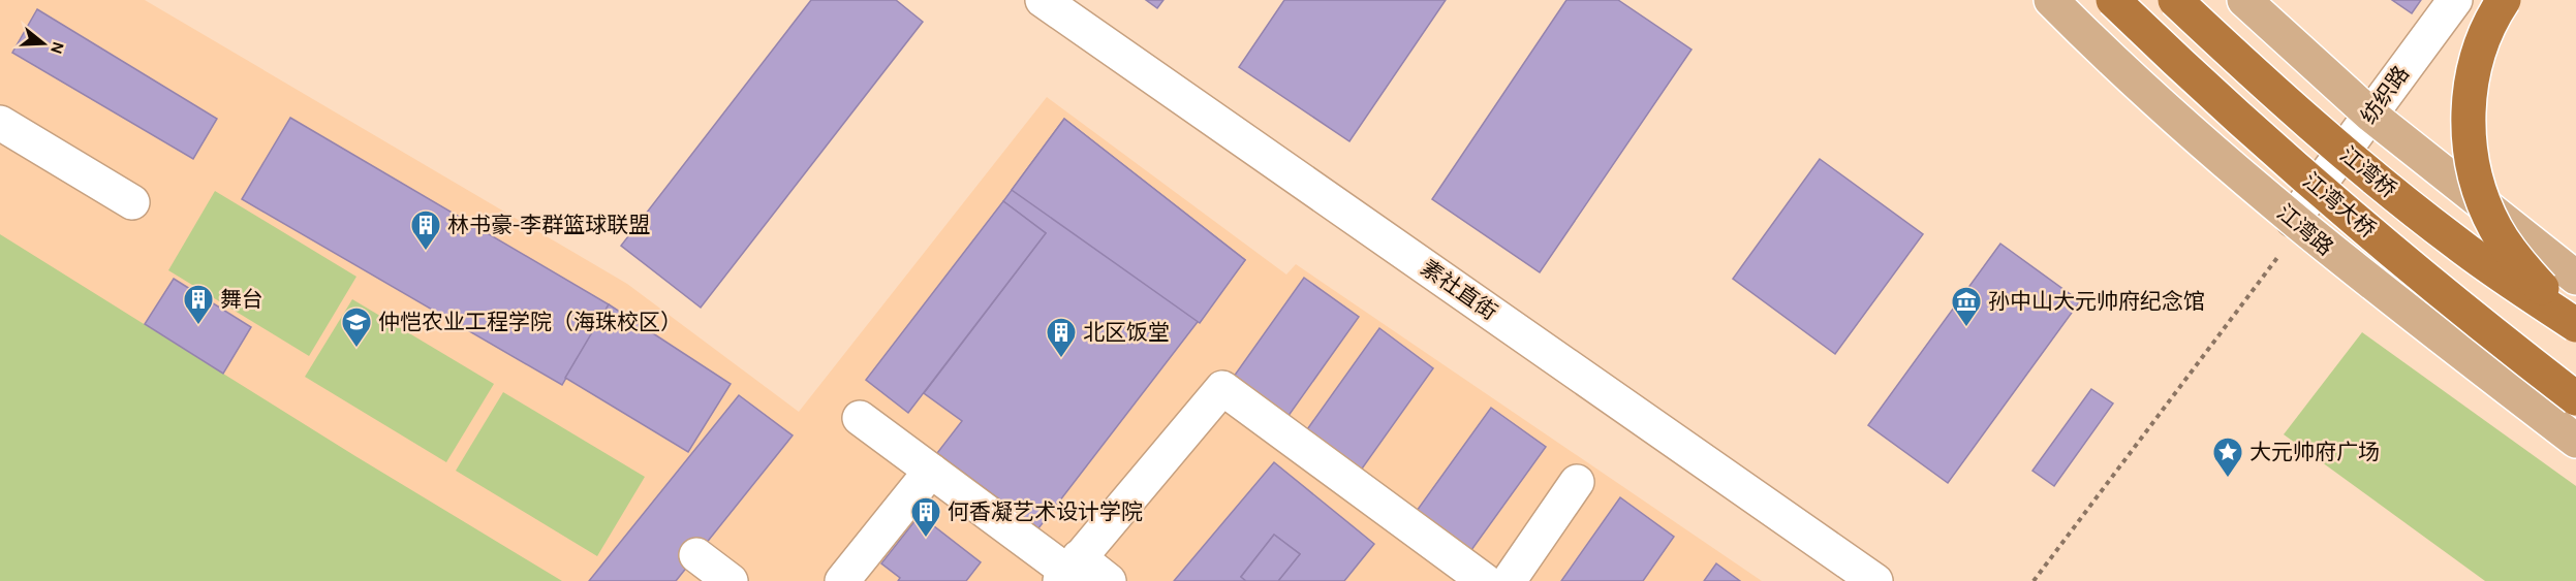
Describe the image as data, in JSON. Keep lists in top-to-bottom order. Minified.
{"streets":{"highway":["江湾桥","江湾大桥"],"main road":["江湾路"],"street":["纺织路","素社直街"]},"crossings":[["纺织路","江湾路"]],"places":{"building":["林书豪-李群篮球联盟","舞台","北区饭堂","何香凝艺术设计学院"],"museum":["孙中山大元帅府纪念馆"],"school or university":["仲恺农业工程学院（海珠校区）"],"place":["大元帅府广场"]},"north":"right"}
